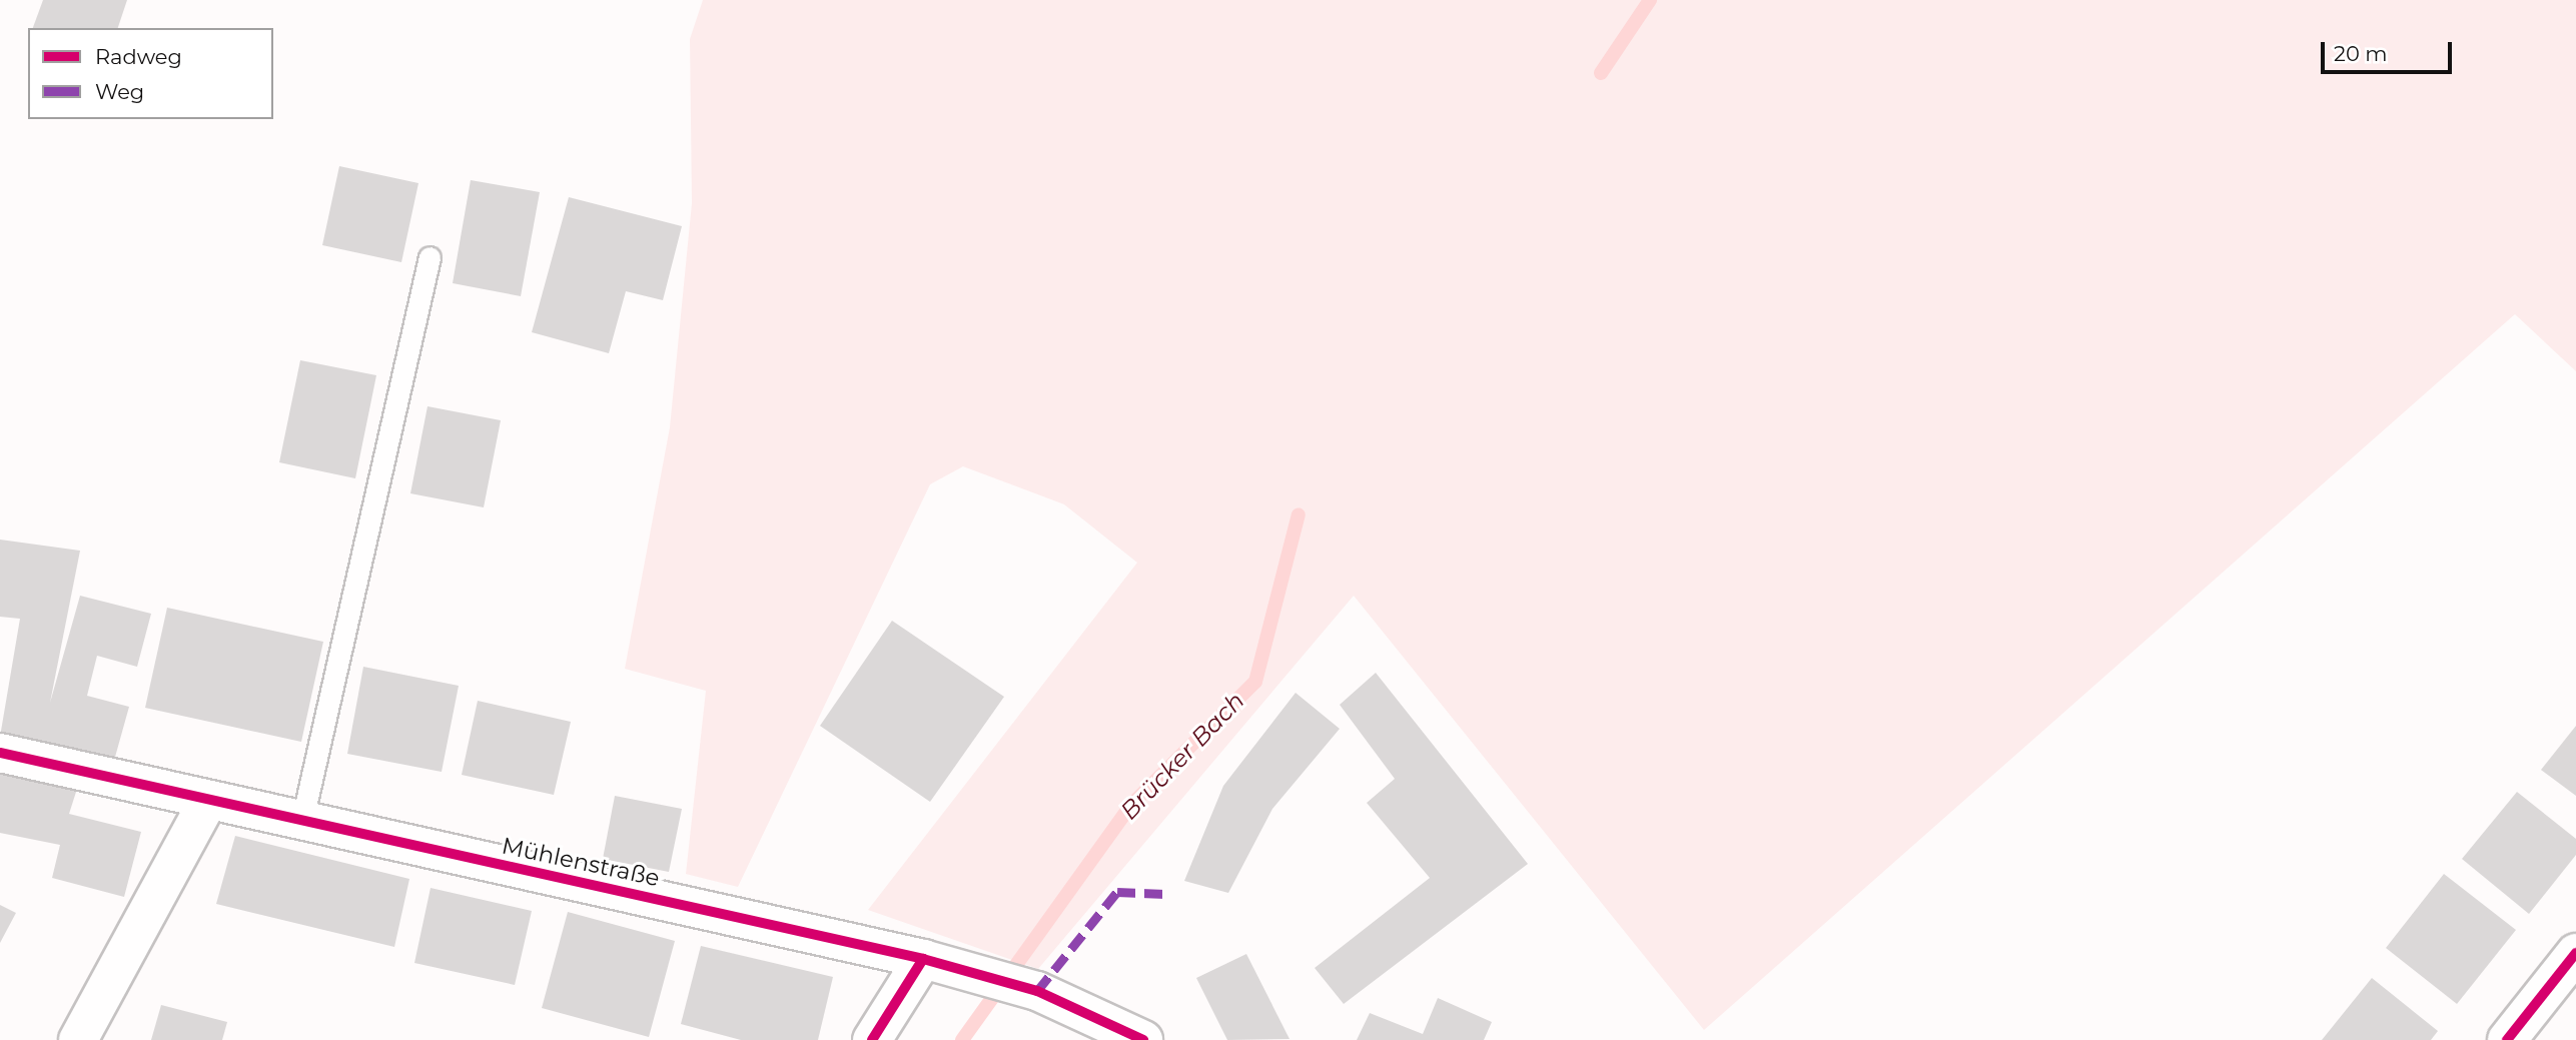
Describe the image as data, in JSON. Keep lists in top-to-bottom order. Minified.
{"streets":{"street":["Mühlenstraße"]},"water":["Brücker Bach"],"legend":["Radweg","Weg"],"scale_bar":"20 m"}
